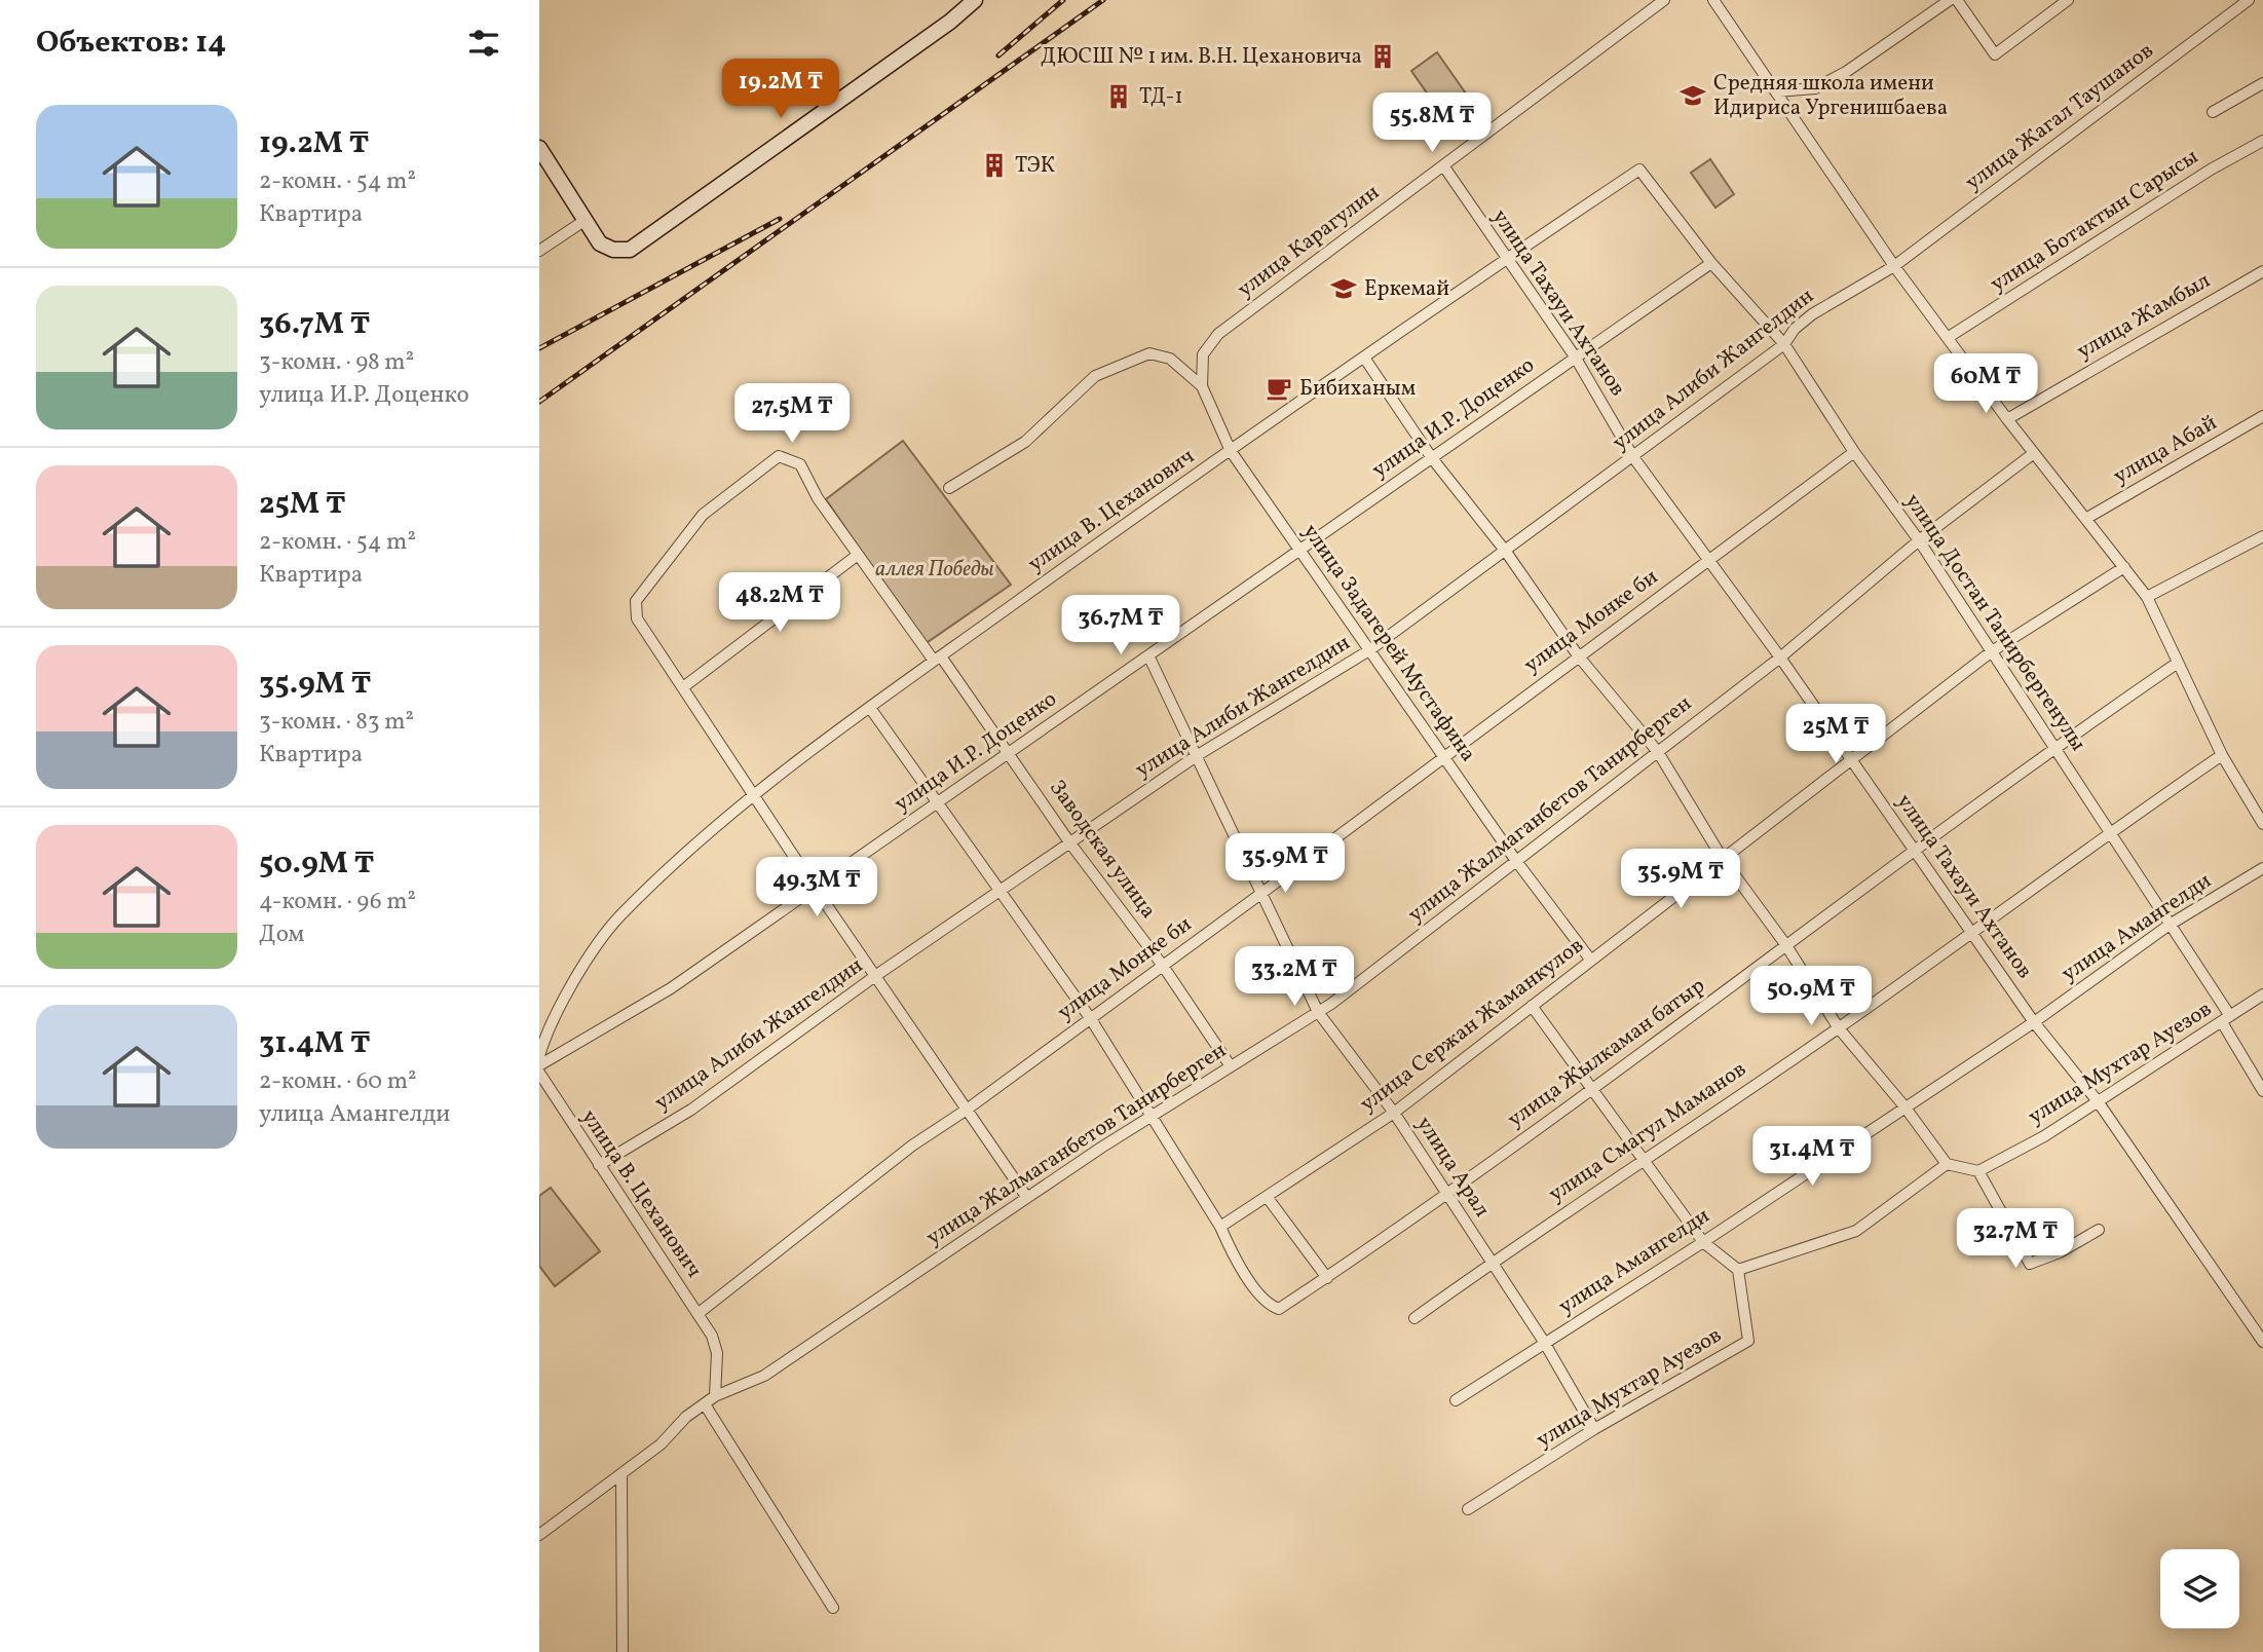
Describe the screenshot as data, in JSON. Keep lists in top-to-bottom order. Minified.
{"streets":{"street":["улица Жагал Таушанов","улица Ботактын Сарысы","улица Карагулин","улица Тахауи Ахтанов","улица Жамбыл","улица Алиби Жангелдин","улица И.Р. Доценко","улица Абай","улица В. Цеханович","улица Монке би","улица Достан Танирбергенулы","улица Задагерей Мустафина","улица Жалмаганбетов Танирберген","Заводская улица","улица Амангелди","улица Сержан Жаманкулов","улица Жылкаман батыр","улица Мухтар Ауезов","улица Смагул Маманов","улица Арал"]},"crossings":[["улица Жагал Таушанов","улица Алиби Жангелдин"],["улица Карагулин","улица Тахауи Ахтанов"],["улица Карагулин","улица Задагерей Мустафина"],["улица Тахауи Ахтанов","улица Алиби Жангелдин"],["улица Тахауи Ахтанов","улица И.Р. Доценко"],["улица Тахауи Ахтанов","улица В. Цеханович"],["улица Тахауи Ахтанов","улица Монке би"],["улица Тахауи Ахтанов","улица Жалмаганбетов Танирберген"],["улица Тахауи Ахтанов","улица Амангелди"],["улица Тахауи Ахтанов","улица Сержан Жаманкулов"],["улица Тахауи Ахтанов","улица Жылкаман батыр"],["улица Тахауи Ахтанов","улица Мухтар Ауезов"],["улица Тахауи Ахтанов","улица Смагул Маманов"],["улица Алиби Жангелдин","улица В. Цеханович"],["улица Алиби Жангелдин","улица Достан Танирбергенулы"],["улица Алиби Жангелдин","улица Задагерей Мустафина"],["улица Алиби Жангелдин","Заводская улица"],["улица Алиби Жангелдин","улица Арал"],["улица И.Р. Доценко","улица Достан Танирбергенулы"],["улица И.Р. Доценко","улица Задагерей Мустафина"],["улица И.Р. Доценко","Заводская улица"],["улица И.Р. Доценко","улица Арал"],["улица В. Цеханович","улица Монке би"],["улица В. Цеханович","улица Достан Танирбергенулы"],["улица В. Цеханович","улица Задагерей Мустафина"],["улица В. Цеханович","улица Жалмаганбетов Танирберген"],["улица В. Цеханович","Заводская улица"],["улица Монке би","улица Достан Танирбергенулы"],["улица Монке би","улица Задагерей Мустафина"],["улица Монке би","Заводская улица"],["улица Монке би","улица Арал"],["улица Достан Танирбергенулы","улица Жалмаганбетов Танирберген"],["улица Достан Танирбергенулы","улица Амангелди"],["улица Достан Танирбергенулы","улица Сержан Жаманкулов"],["улица Достан Танирбергенулы","улица Жылкаман батыр"],["улица Достан Танирбергенулы","улица Мухтар Ауезов"],["улица Достан Танирбергенулы","улица Смагул Маманов"],["улица Задагерей Мустафина","улица Жалмаганбетов Танирберген"],["улица Задагерей Мустафина","улица Сержан Жаманкулов"],["улица Жалмаганбетов Танирберген","Заводская улица"],["улица Жалмаганбетов Танирберген","улица Арал"],["улица Амангелди","улица Арал"],["улица Сержан Жаманкулов","улица Жылкаман батыр"],["улица Сержан Жаманкулов","улица Арал"],["улица Жылкаман батыр","улица Арал"],["улица Мухтар Ауезов","улица Арал"],["улица Смагул Маманов","улица Арал"]],"parks":["аллея Победы"],"places":{"building":["ДЮСШ № 1 им. В.Н. Цехановича","ТД-1","ТЭК"],"school or university":["Средняя школа имени Идириса Ургенишбаева","Еркемай"],"cafe":["Бибиханым"]},"page":{"heading":"Объектов: 14","price":["19.2M ₸","55.8M ₸","60M ₸","27.5M ₸","48.2M ₸","36.7M ₸","25M ₸","35.9M ₸","35.9M ₸","49.3M ₸","33.2M ₸","50.9M ₸","31.4M ₸","32.7M ₸"],"list":[{"name":"19.2M ₸","note":"2-комн. · 54 m² · Квартира"},{"name":"36.7M ₸","note":"3-комн. · 98 m² · улица И.Р. Доценко"},{"name":"25M ₸","note":"2-комн. · 54 m² · Квартира"},{"name":"35.9M ₸","note":"3-комн. · 83 m² · Квартира"},{"name":"50.9M ₸","note":"4-комн. · 96 m² · Дом"},{"name":"31.4M ₸","note":"2-комн. · 60 m² · улица Амангелди"}]}}
